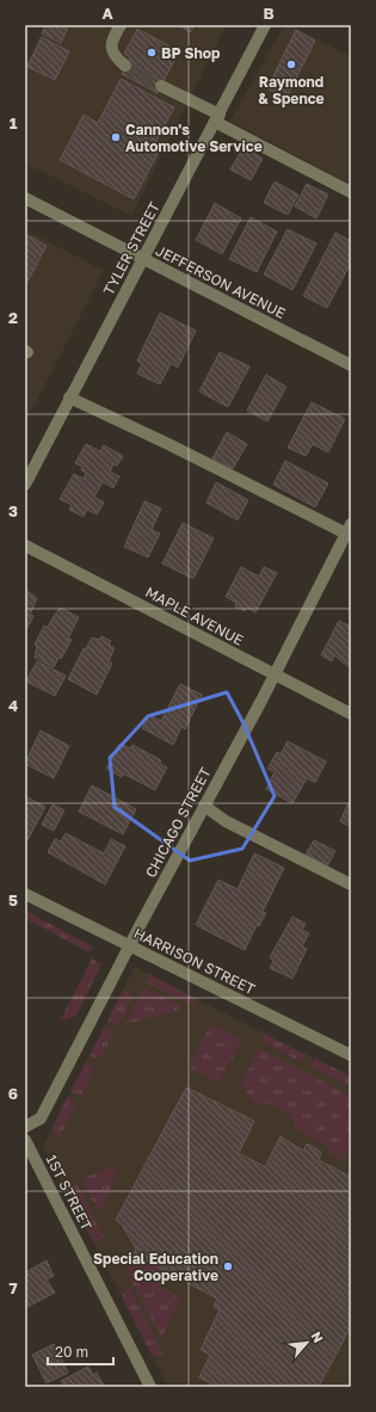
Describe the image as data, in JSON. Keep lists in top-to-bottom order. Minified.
{"streets":{"street":["TYLER STREET","JEFFERSON AVENUE","MAPLE AVENUE","CHICAGO STREET","HARRISON STREET","1ST STREET"]},"crossings":[["TYLER STREET","JEFFERSON AVENUE"],["MAPLE AVENUE","CHICAGO STREET"],["CHICAGO STREET","HARRISON STREET"]],"places":["BP Shop","Raymond & Spence","Cannon's Automotive Service","Special Education Cooperative"],"scale_bar":"20 m","north":"top right","grid":{"columns":["A","B"],"rows":["1","2","3","4","5","6","7"]}}
